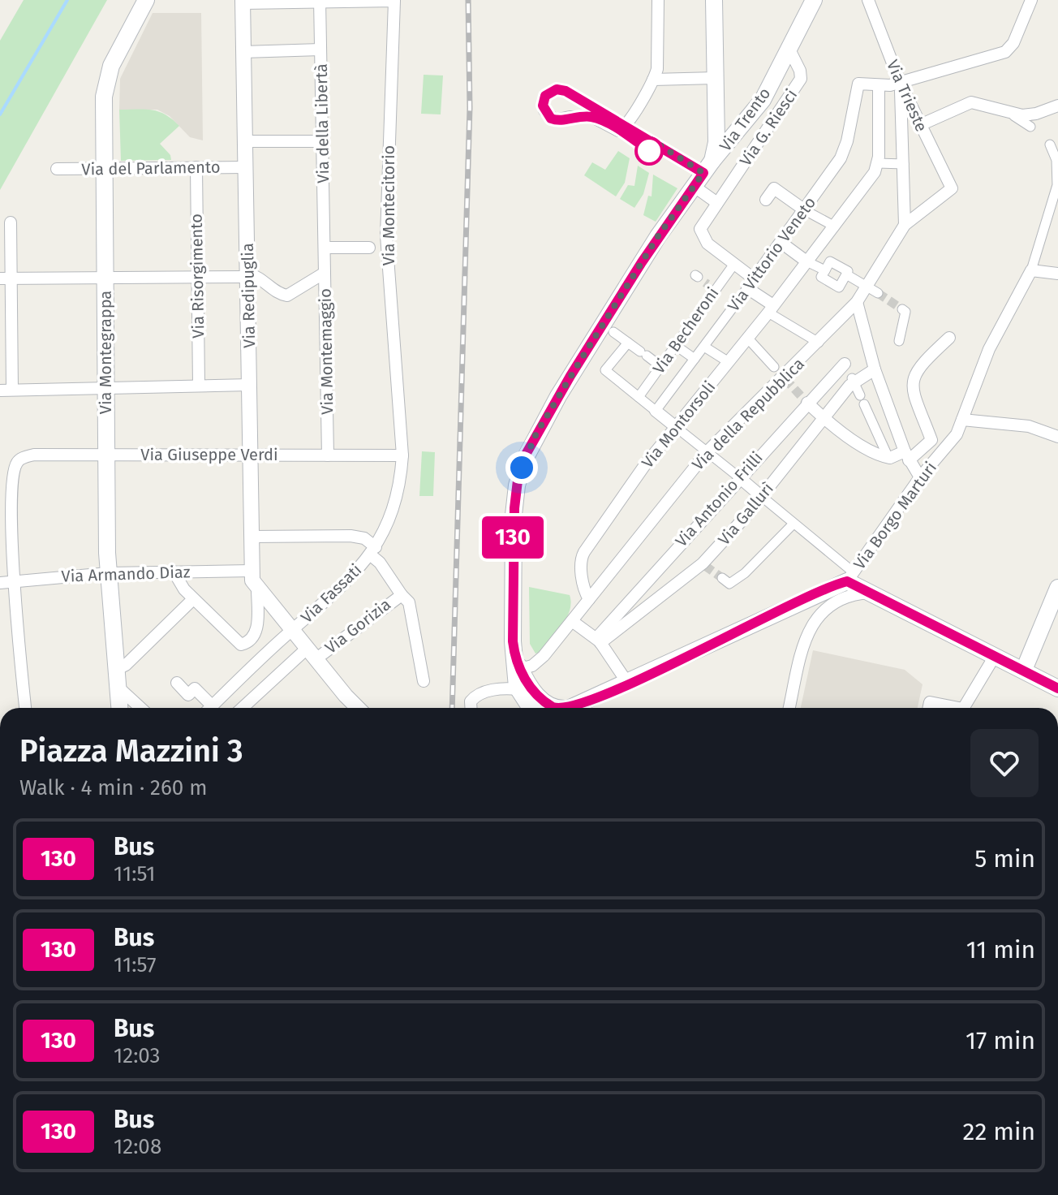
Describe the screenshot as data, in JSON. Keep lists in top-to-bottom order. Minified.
{"streets":{"main road":["Via Trento","Via Montegrappa","Via Borgo Marturi"],"street":["Via Trieste","Via della Libertà","Via G. Riesci","Via del Parlamento","Via Montecitorio","Via Vittorio Veneto","Via Risorgimento","Via Redipuglia","Via Becheroni","Via Montemaggio","Via della Repubblica","Via Montorsoli","Via Giuseppe Verdi","Via Antonio Frilli","Via Gallurì","Via Armando Diaz","Via Fassati","Via Gorizia"]},"crossings":[["Via Trieste","Via della Repubblica"],["Via Trento","Via G. Riesci"],["Via Trento","Via della Repubblica"],["Via della Libertà","Via Montecitorio"],["Via della Libertà","Via Montemaggio"],["Via G. Riesci","Via Vittorio Veneto"],["Via G. Riesci","Via Becheroni"],["Via G. Riesci","Via Montorsoli"],["Via del Parlamento","Via Risorgimento"],["Via del Parlamento","Via Redipuglia"],["Via del Parlamento","Via Montegrappa"],["Via Montecitorio","Via Redipuglia"],["Via Montecitorio","Via Giuseppe Verdi"],["Via Montecitorio","Via Fassati"],["Via Montecitorio","Via Gorizia"],["Via Redipuglia","Via Giuseppe Verdi"],["Via Redipuglia","Via Armando Diaz"],["Via Montemaggio","Via Giuseppe Verdi"],["Via Montegrappa","Via Giuseppe Verdi"],["Via Montegrappa","Via Armando Diaz"],["Via della Repubblica","Via Montorsoli"],["Via Giuseppe Verdi","Via Armando Diaz"],["Via Antonio Frilli","Via Gallurì"],["Via Fassati","Via Gorizia"]],"lines":["bus line 130"],"page":{"on_map":"130","heading":["Piazza Mazzini 3","Walk · 4 min · 260 m"],"list":[{"mark":"130","name":"Bus","note":"11:51","value":"5 min"},{"mark":"130","name":"Bus","note":"11:57","value":"11 min"},{"mark":"130","name":"Bus","note":"12:03","value":"17 min"},{"mark":"130","name":"Bus","note":"12:08","value":"22 min"}]}}
